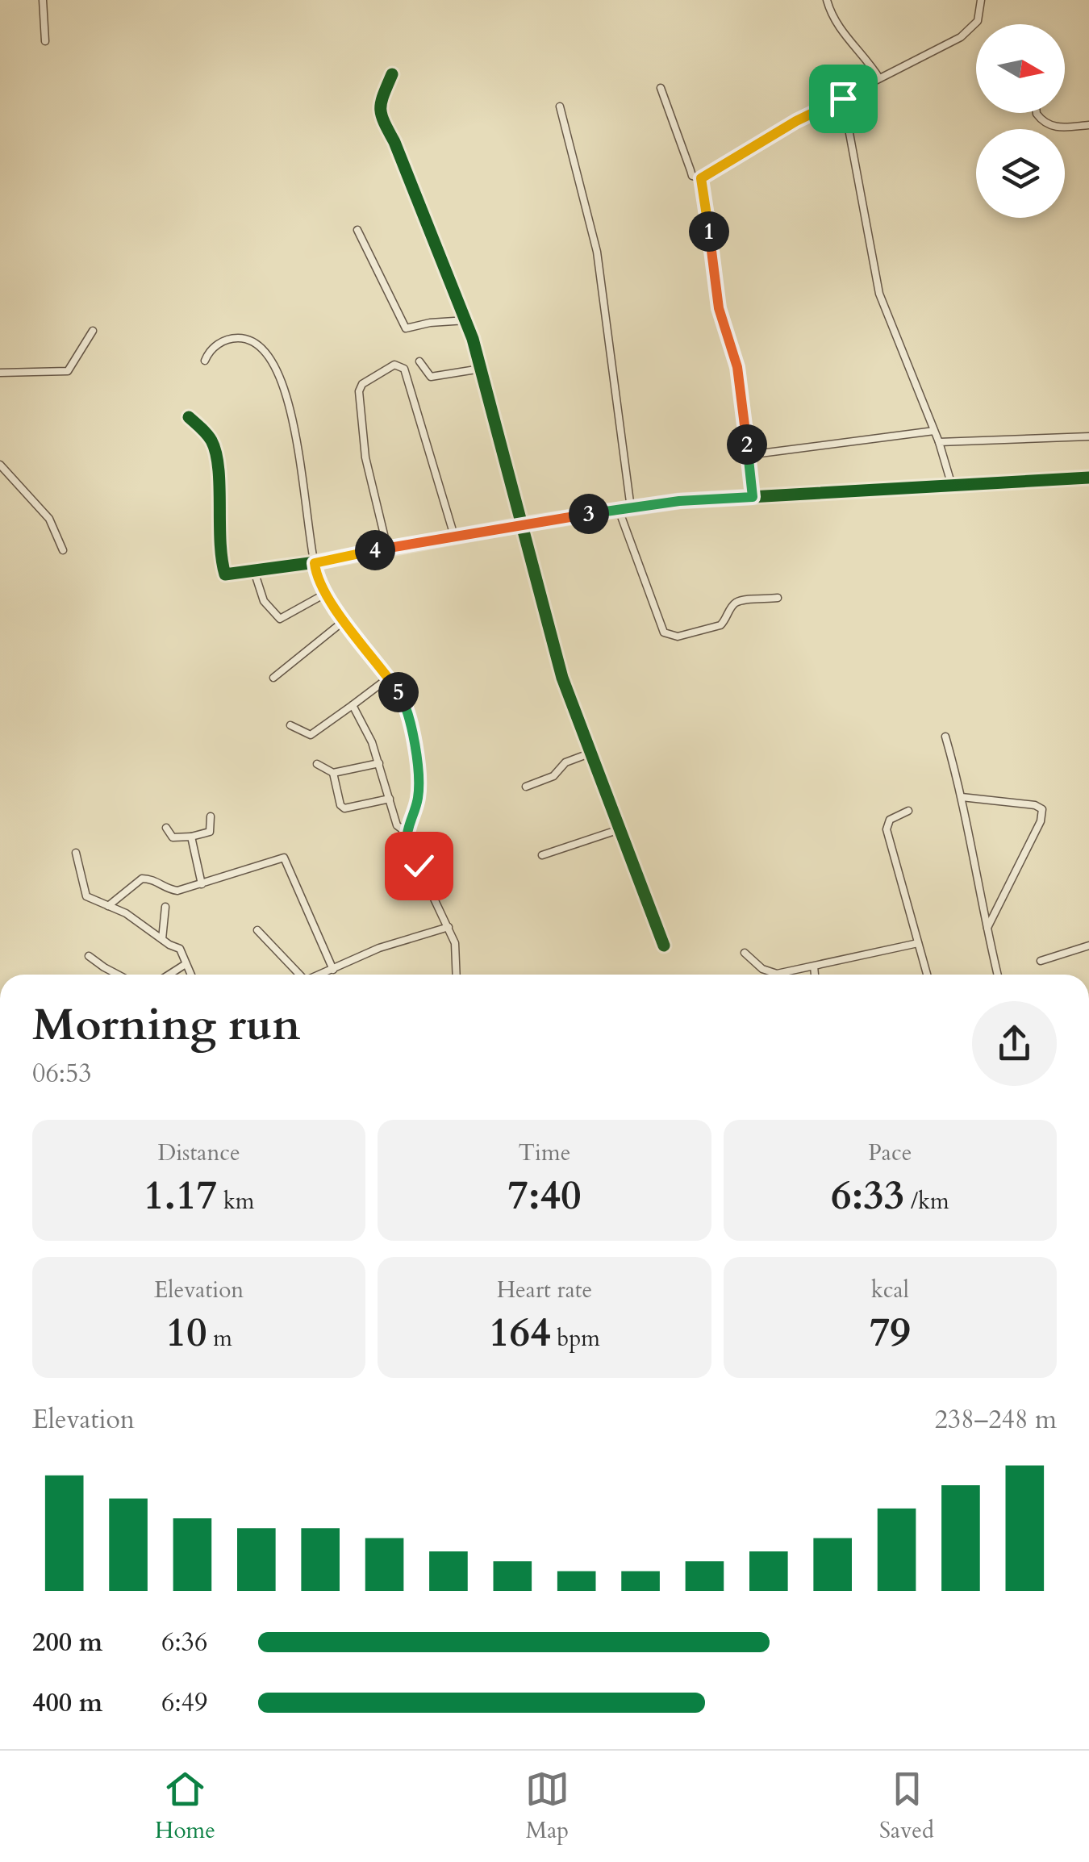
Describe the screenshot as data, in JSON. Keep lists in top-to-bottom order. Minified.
{"north":"right","page":{"pins":["1","2","3","4","5"],"heading":["Morning run","06:53"],"stats":[["Distance","1.17 km"],["Time","7:40"],["Pace","6:33 /km"],["Elevation","10 m"],["Heart rate","164 bpm"],["kcal","79"]],"chart":["Elevation","238–248 m"],"list":[{"name":"200 m","note":"6:36"},{"name":"400 m","note":"6:49"}],"tabs":["Home","Map","Saved"]}}
